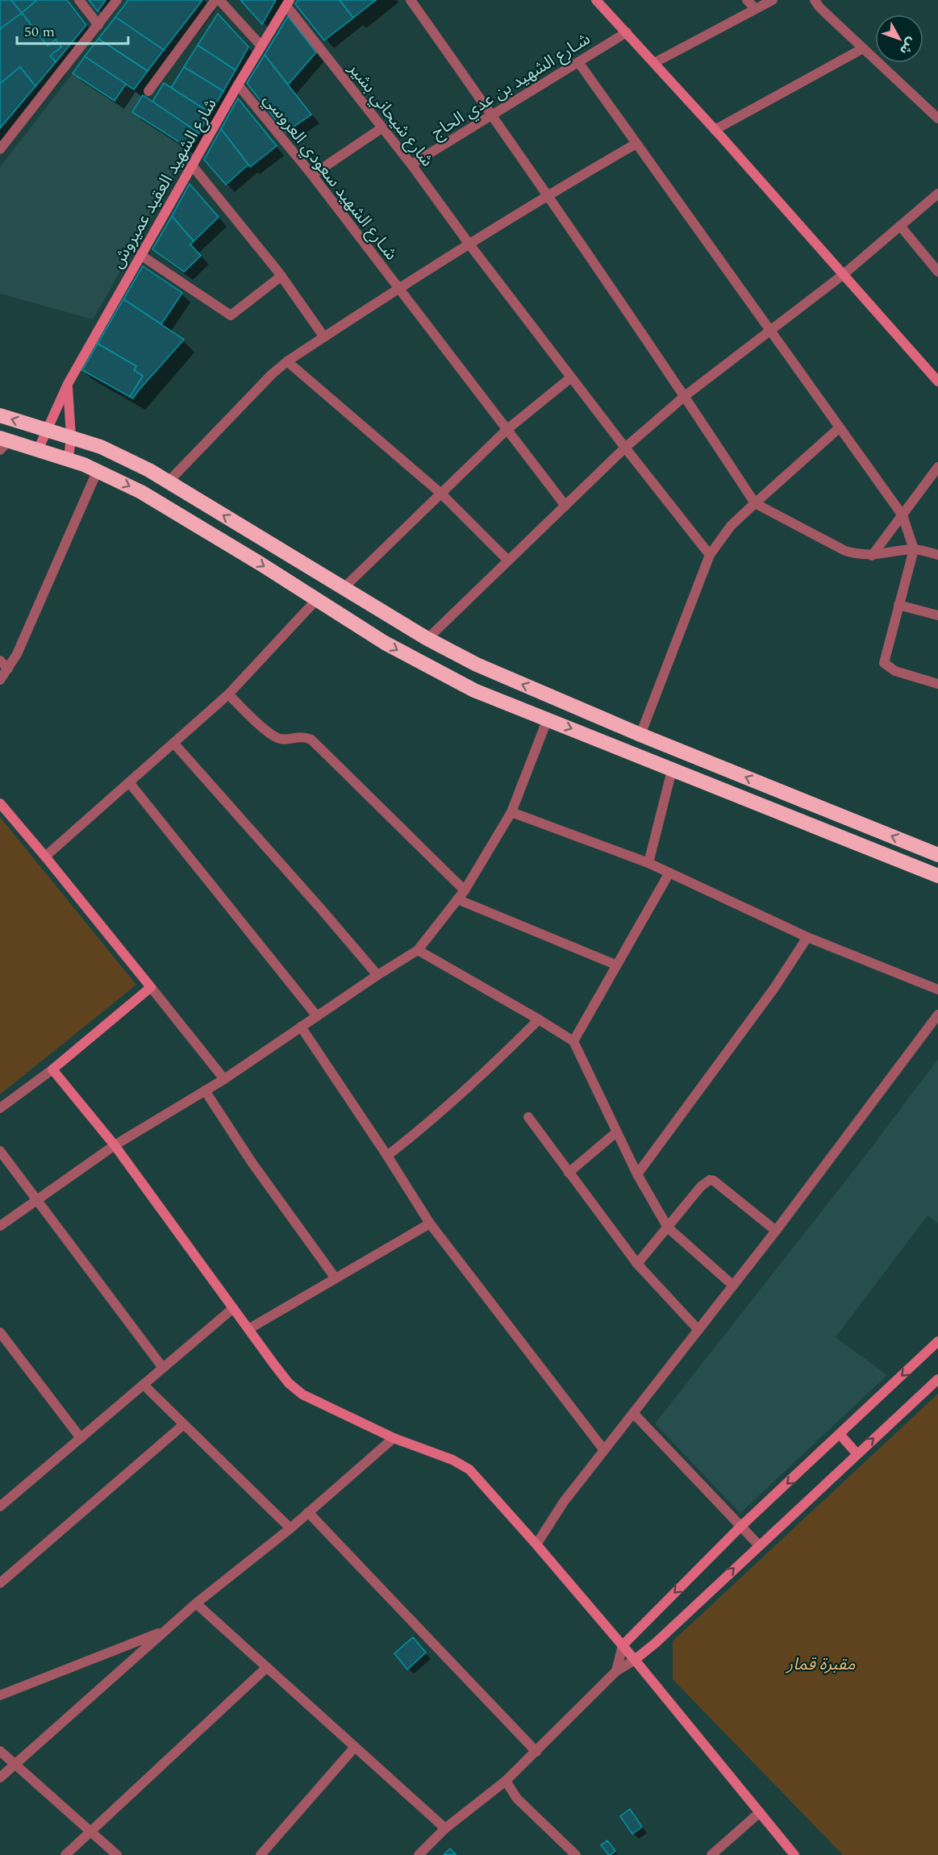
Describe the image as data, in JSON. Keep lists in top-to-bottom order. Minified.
{"streets":{"street":["شـارع الشهيد بن عدي الحاج","شارع شيحاني بشير","شـارع الشهيد سعودي العروسي","شارع الشهيد العقيد عميروش"]},"crossings":[["شـارع الشهيد بن عدي الحاج","شارع شيحاني بشير"],["شارع شيحاني بشير","شارع الشهيد العقيد عميروش"],["شـارع الشهيد سعودي العروسي","شارع الشهيد العقيد عميروش"]],"parks":["مقبرة قمار"],"scale_bar":"50 m","north":"bottom right"}
